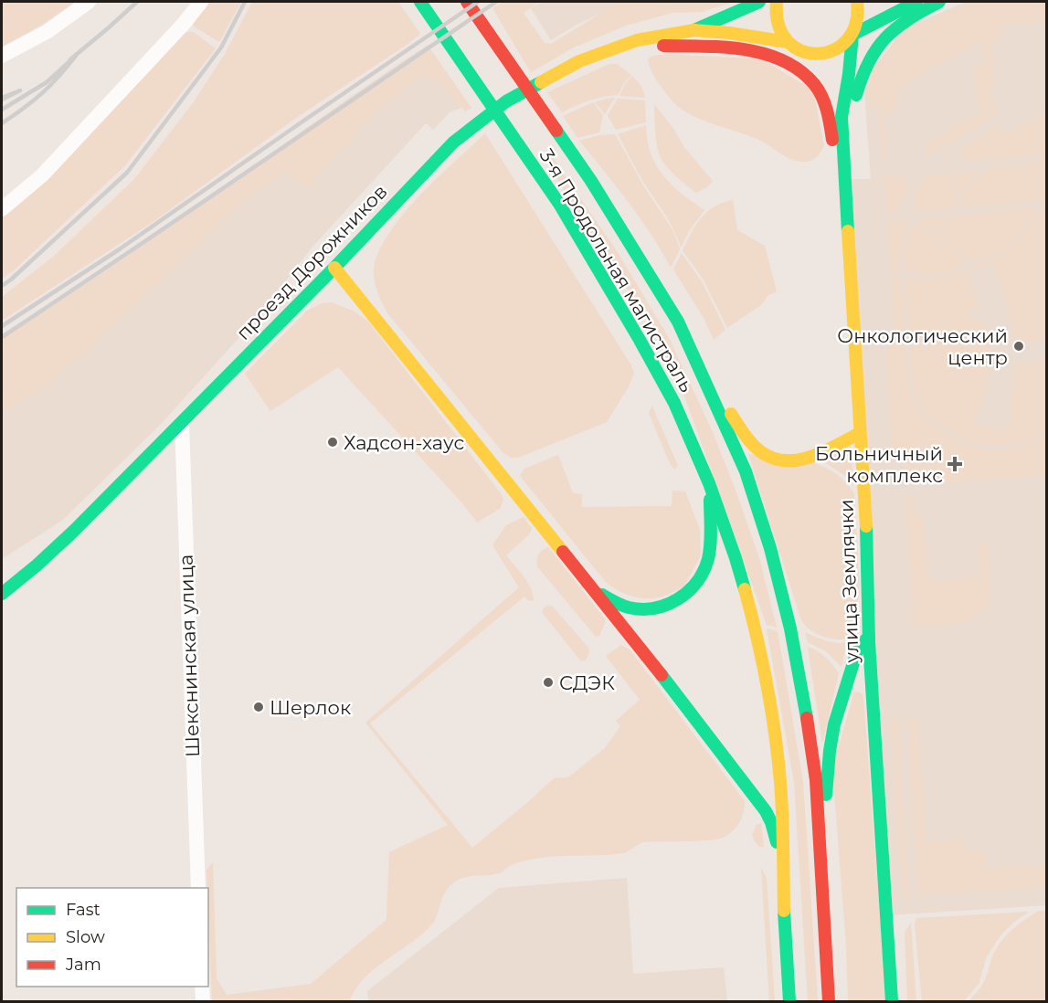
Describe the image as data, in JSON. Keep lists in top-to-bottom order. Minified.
{"streets":{"main road":["проезд Дорожников","3-я Продольная магистраль","улица Землячки"],"street":["Шекснинская улица"]},"crossings":[["проезд Дорожников","улица Землячки"],["проезд Дорожников","Шекснинская улица"]],"places":{"other":["Онкологический центр","Хадсон-хаус","СДЭК","Шерлок"],"health":["Больничный комплекс"]},"legend":["Fast","Slow","Jam"]}
